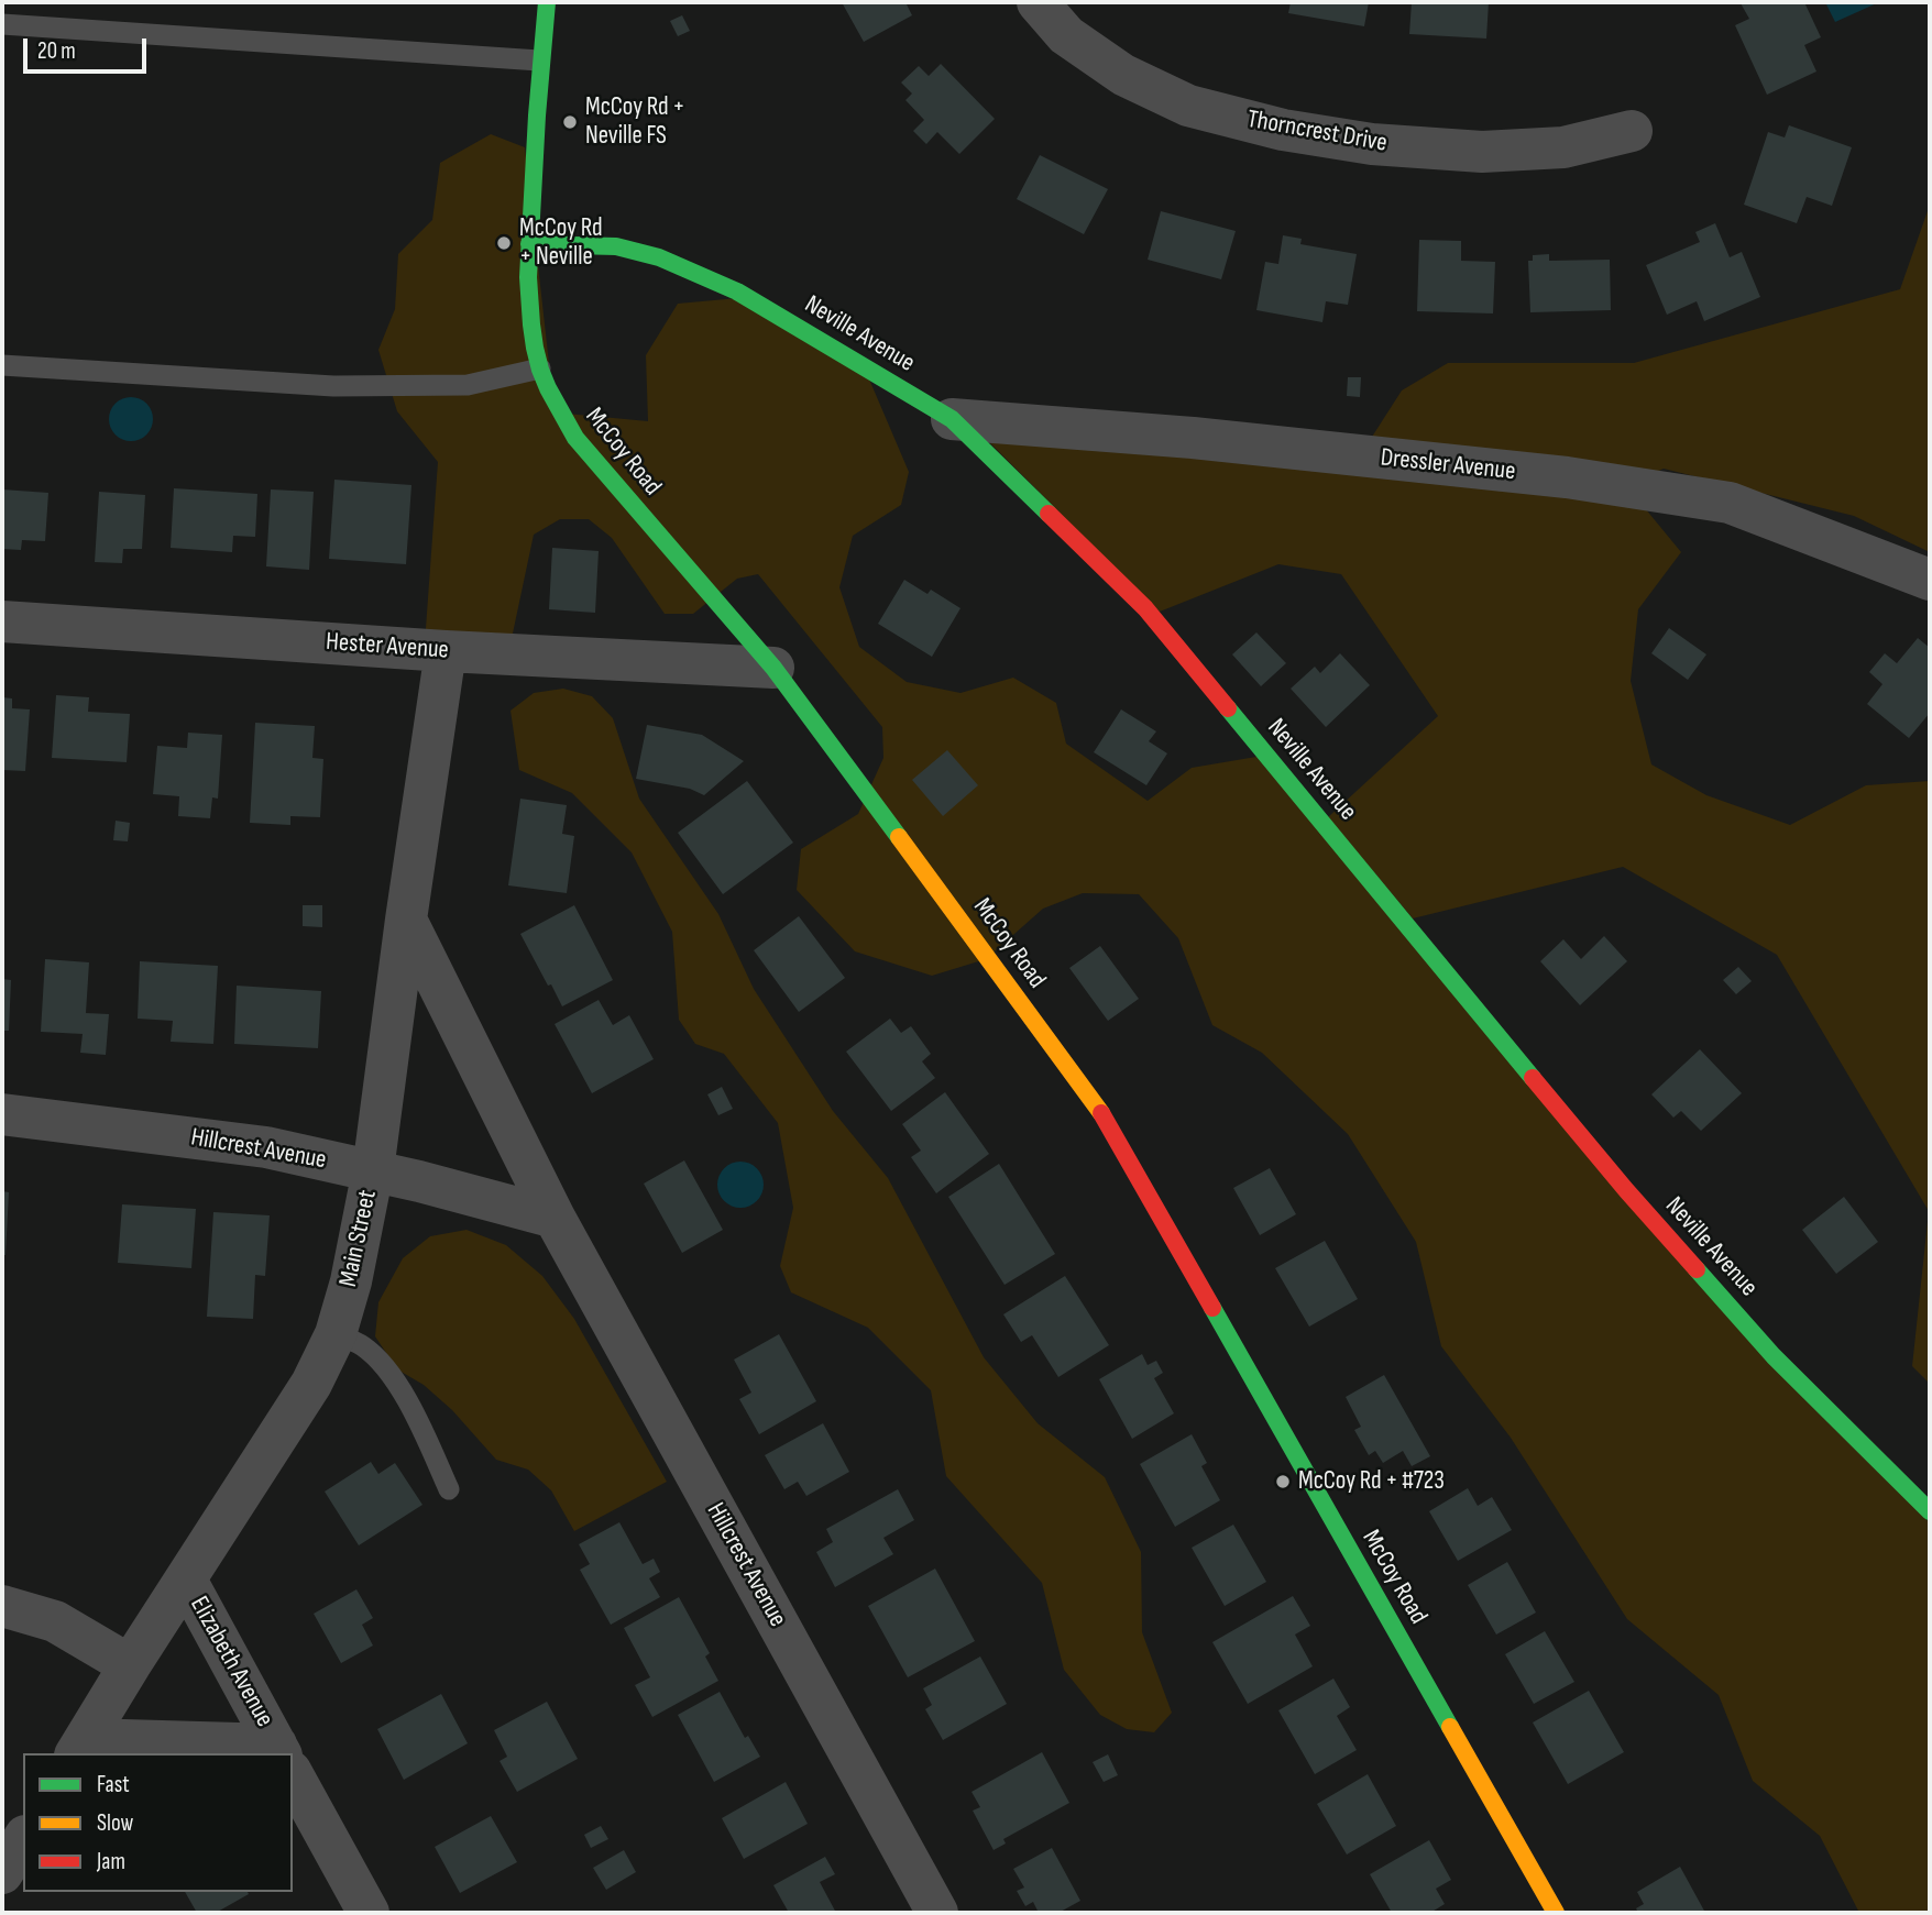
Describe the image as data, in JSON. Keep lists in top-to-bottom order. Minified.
{"streets":{"street":["Thorncrest Drive","Neville Avenue","McCoy Road","Dressler Avenue","Hester Avenue","Hillcrest Avenue","Main Street","Elizabeth Avenue"]},"crossings":[["Neville Avenue","McCoy Road"],["Neville Avenue","Dressler Avenue"],["McCoy Road","Hester Avenue"],["Hester Avenue","Main Street"],["Hillcrest Avenue","Main Street"],["Main Street","Elizabeth Avenue"]],"places":["McCoy Rd + Neville FS","McCoy Rd + Neville","McCoy Rd + #723"],"legend":["Fast","Slow","Jam"],"scale_bar":"20 m"}
